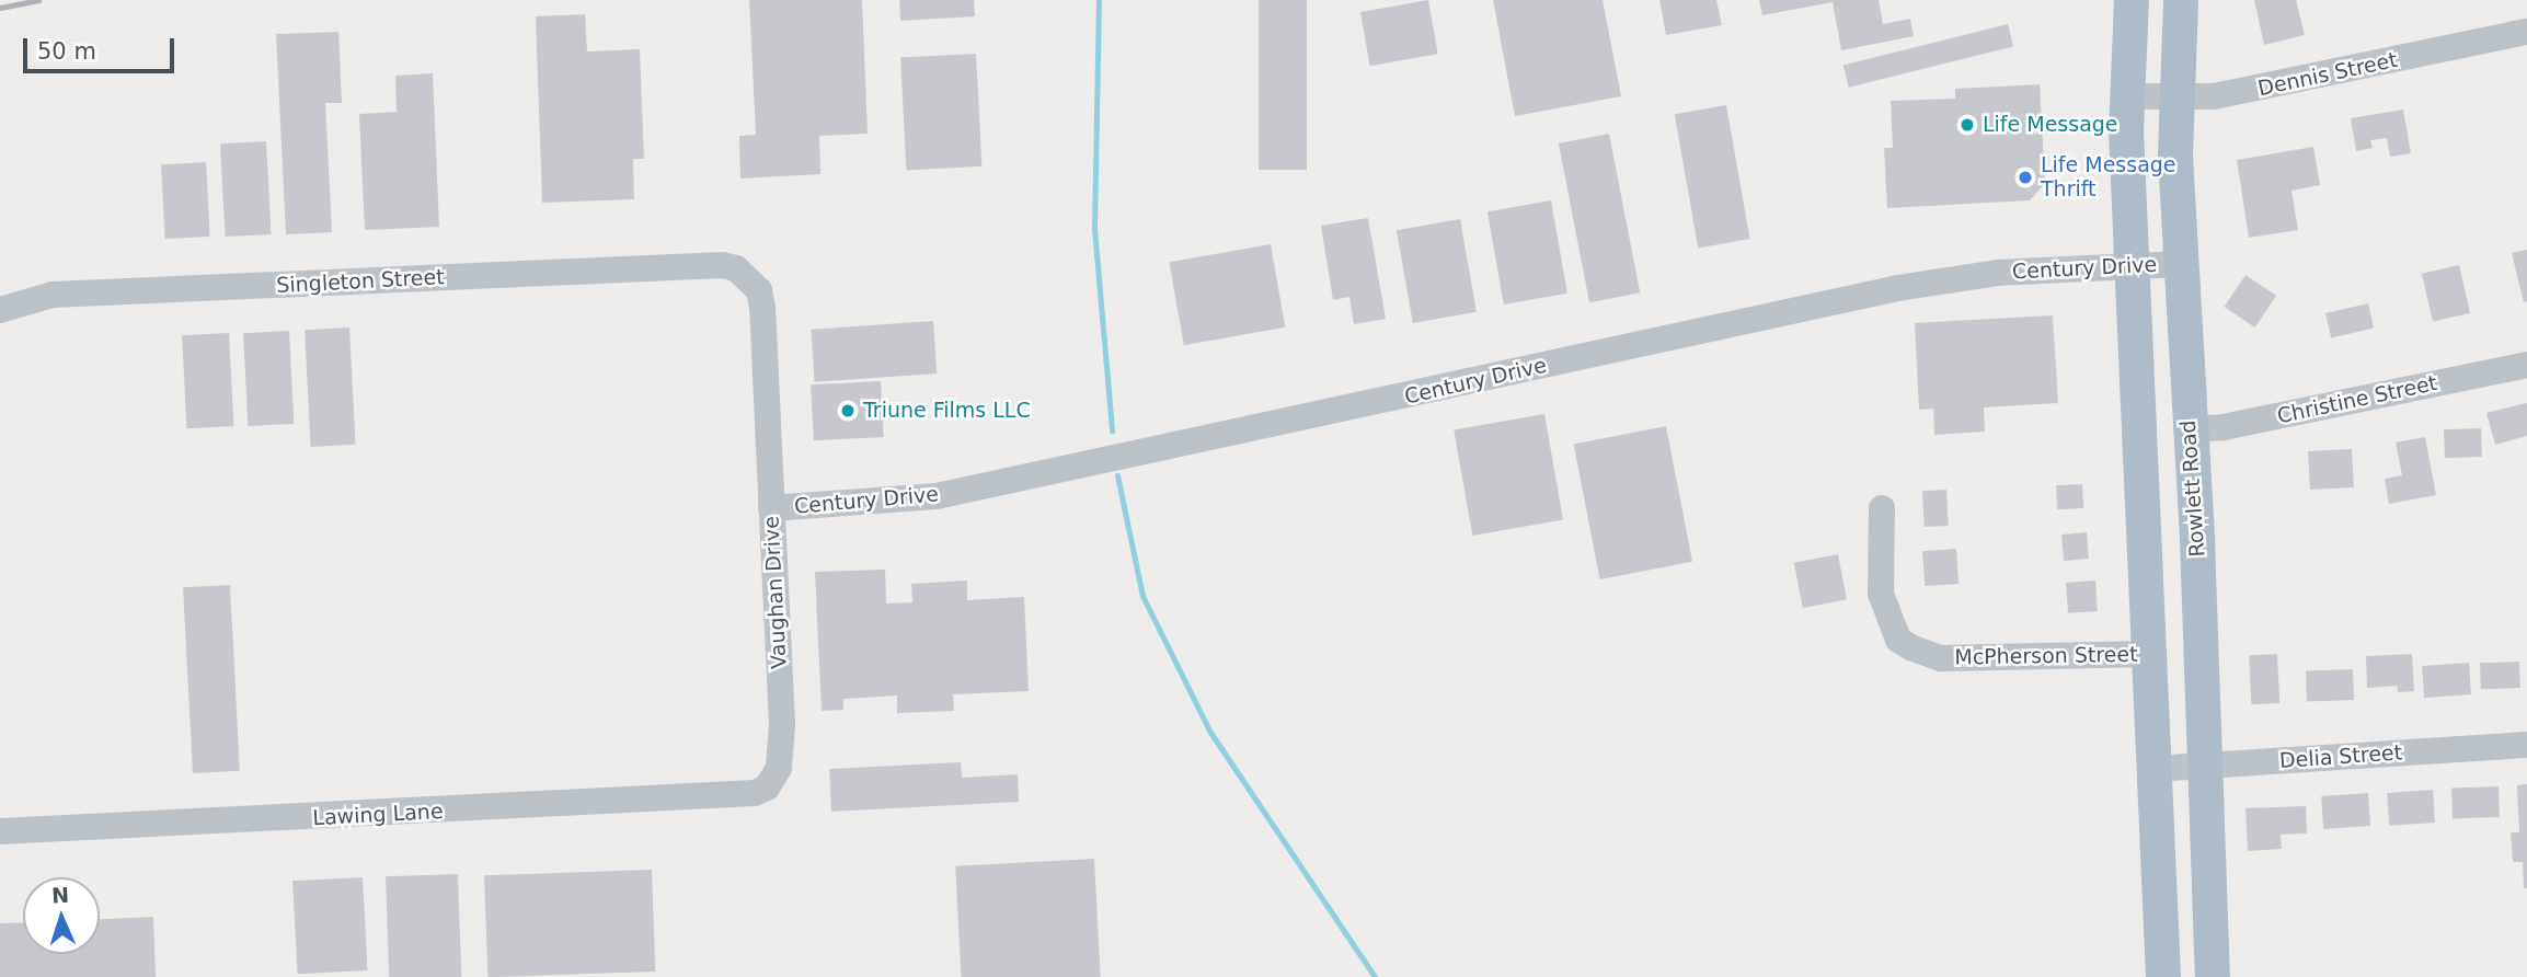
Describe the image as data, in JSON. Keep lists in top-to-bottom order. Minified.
{"streets":{"main road":["Rowlett Road"],"street":["Dennis Street","Century Drive","Singleton Street","Christine Street","Vaughan Drive","McPherson Street","Delia Street","Lawing Lane"]},"crossings":[["Dennis Street","Rowlett Road"],["Century Drive","Rowlett Road"],["Century Drive","Vaughan Drive"],["Singleton Street","Vaughan Drive"],["Christine Street","Rowlett Road"],["Rowlett Road","Delia Street"],["Vaughan Drive","Lawing Lane"]],"places":["Life Message","Life Message Thrift","Triune Films LLC"],"scale_bar":"50 m","north":"top"}
